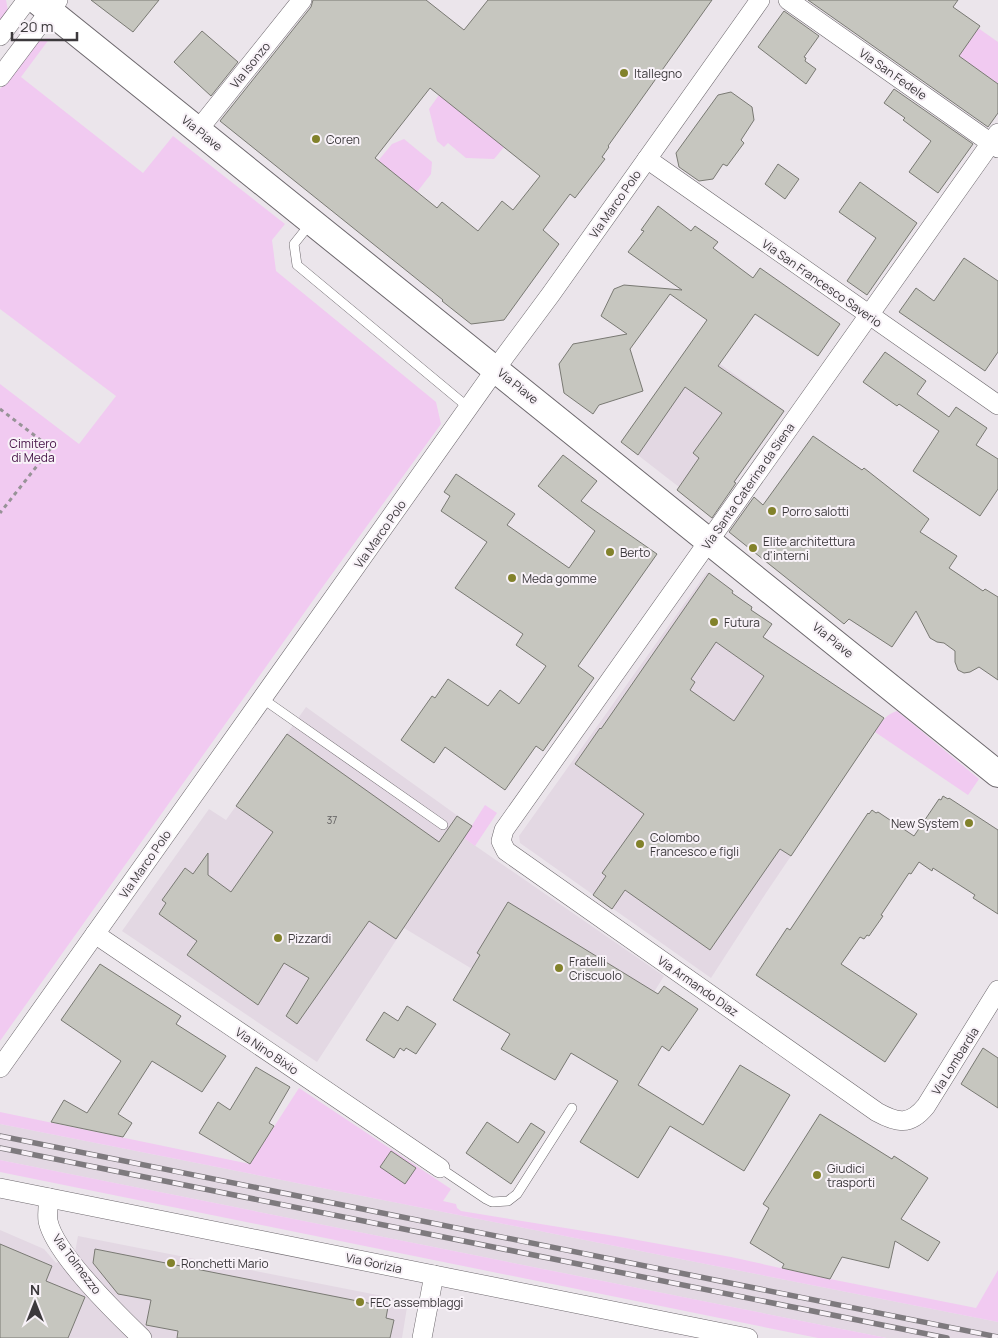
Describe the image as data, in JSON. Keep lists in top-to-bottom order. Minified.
{"streets":{"street":["Via Isonzo","Via San Fedele","Via Piave","Via Marco Polo","Via San Francesco Saverio","Via Santa Caterina da Siena","Via Armando Diaz","Via Nino Bixio","Via Lombardia","Via Gorizia","Via Tolmezzo"]},"crossings":[["Via Isonzo","Via Piave"],["Via San Fedele","Via Santa Caterina da Siena"],["Via Piave","Via Marco Polo"],["Via Piave","Via Santa Caterina da Siena"],["Via Marco Polo","Via San Francesco Saverio"],["Via Marco Polo","Via Nino Bixio"],["Via San Francesco Saverio","Via Santa Caterina da Siena"],["Via Santa Caterina da Siena","Via Armando Diaz"],["Via Armando Diaz","Via Lombardia"],["Via Gorizia","Via Tolmezzo"]],"parks":["Cimitero di Meda"],"places":["Itallegno","Coren","Porro salotti","Elite architettura d'interni","Berto","Meda gomme","Futura","New System","Colombo Francesco e figli","Pizzardi","Fratelli Criscuolo","Giudici trasporti","Ronchetti Mario","FEC assemblaggi"],"house_numbers":["37"],"scale_bar":"20 m","north":"top"}
